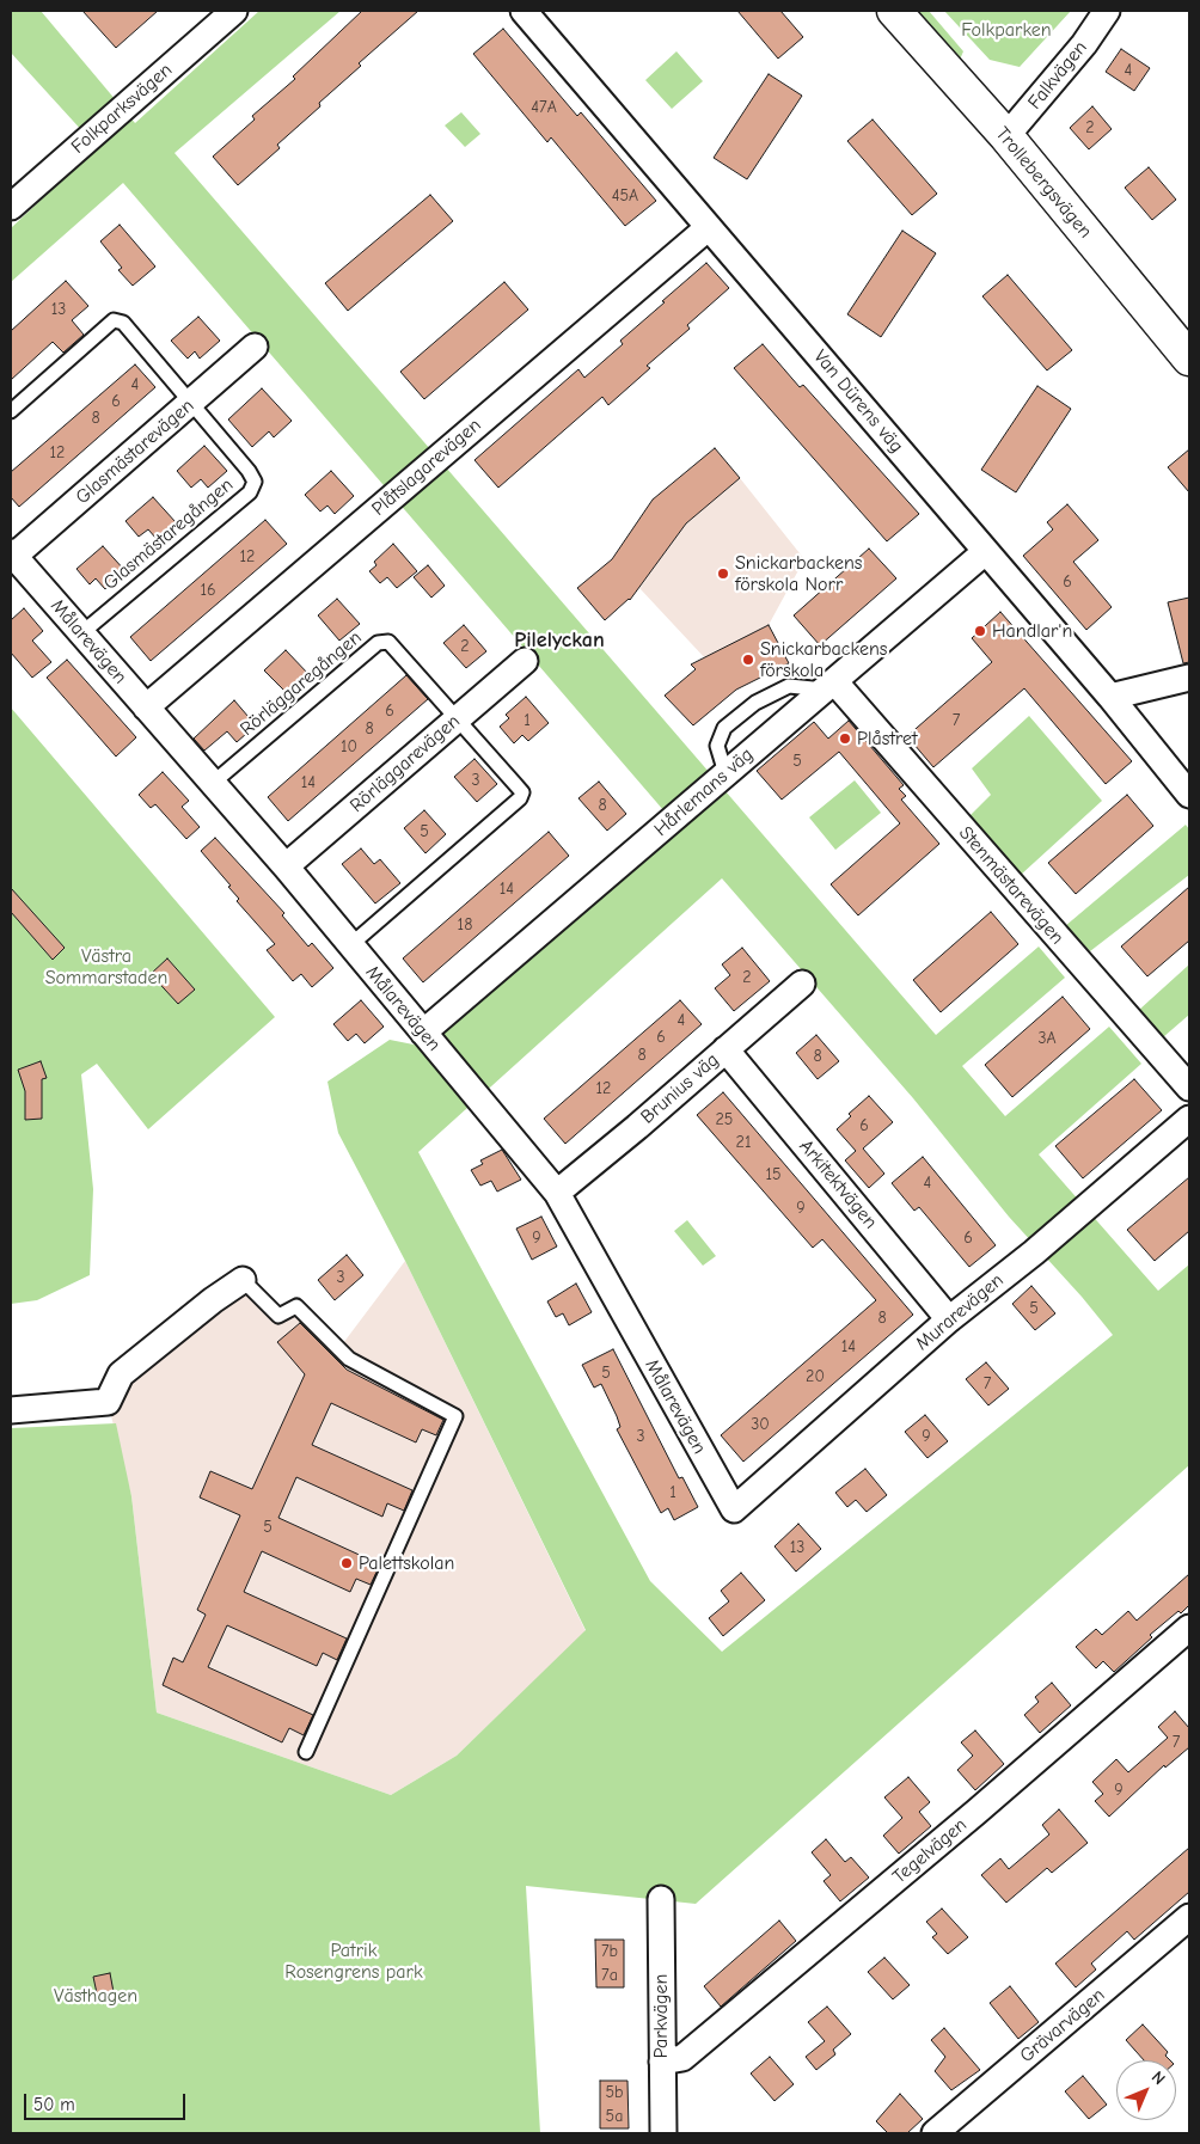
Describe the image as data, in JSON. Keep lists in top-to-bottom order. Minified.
{"streets":{"street":["Falkvägen","Folkparksvägen","Trollebergsvägen","Van Dürens väg","Glasmästarevägen","Plåtslagarevägen","Målarevägen","Rörläggarevägen","Hårlemans väg","Stenmästarevägen","Brunius väg","Arkitektvägen","Murarevägen","Tegelvägen","Parkvägen","Grävarvägen"],"lane":["Glasmästaregången","Rörläggaregången"]},"crossings":[["Falkvägen","Trollebergsvägen"],["Van Dürens väg","Plåtslagarevägen"],["Van Dürens väg","Hårlemans väg"],["Glasmästarevägen","Glasmästaregången"],["Glasmästarevägen","Målarevägen"],["Plåtslagarevägen","Målarevägen"],["Glasmästaregången","Målarevägen"],["Målarevägen","Rörläggaregången"],["Målarevägen","Rörläggarevägen"],["Målarevägen","Hårlemans väg"],["Målarevägen","Brunius väg"],["Målarevägen","Murarevägen"],["Rörläggaregången","Rörläggarevägen"],["Hårlemans väg","Stenmästarevägen"],["Brunius väg","Arkitektvägen"],["Arkitektvägen","Murarevägen"],["Tegelvägen","Parkvägen"]],"districts":["Pilelyckan"],"parks":["Folkparken","Västra Sommarstaden","Patrik Rosengrens park","Västhagen"],"places":["Snickarbackens förskola Norr","Handlar'n","Snickarbackens förskola","Plåstret","Palettskolan"],"house_numbers":["4","47A","2","45A","13","4","6","8","12","12","6","16","2","6","1","7","8","10","5","3","14","8","5","14","18","2","4","6","3A","8","8","12","25","6","21","15","4","9","9","6","3","5","8","14","5","20","7","30","3","9","1","5","13","7","9","7b","7a","5b","5a"],"scale_bar":"50 m","north":"top right"}
